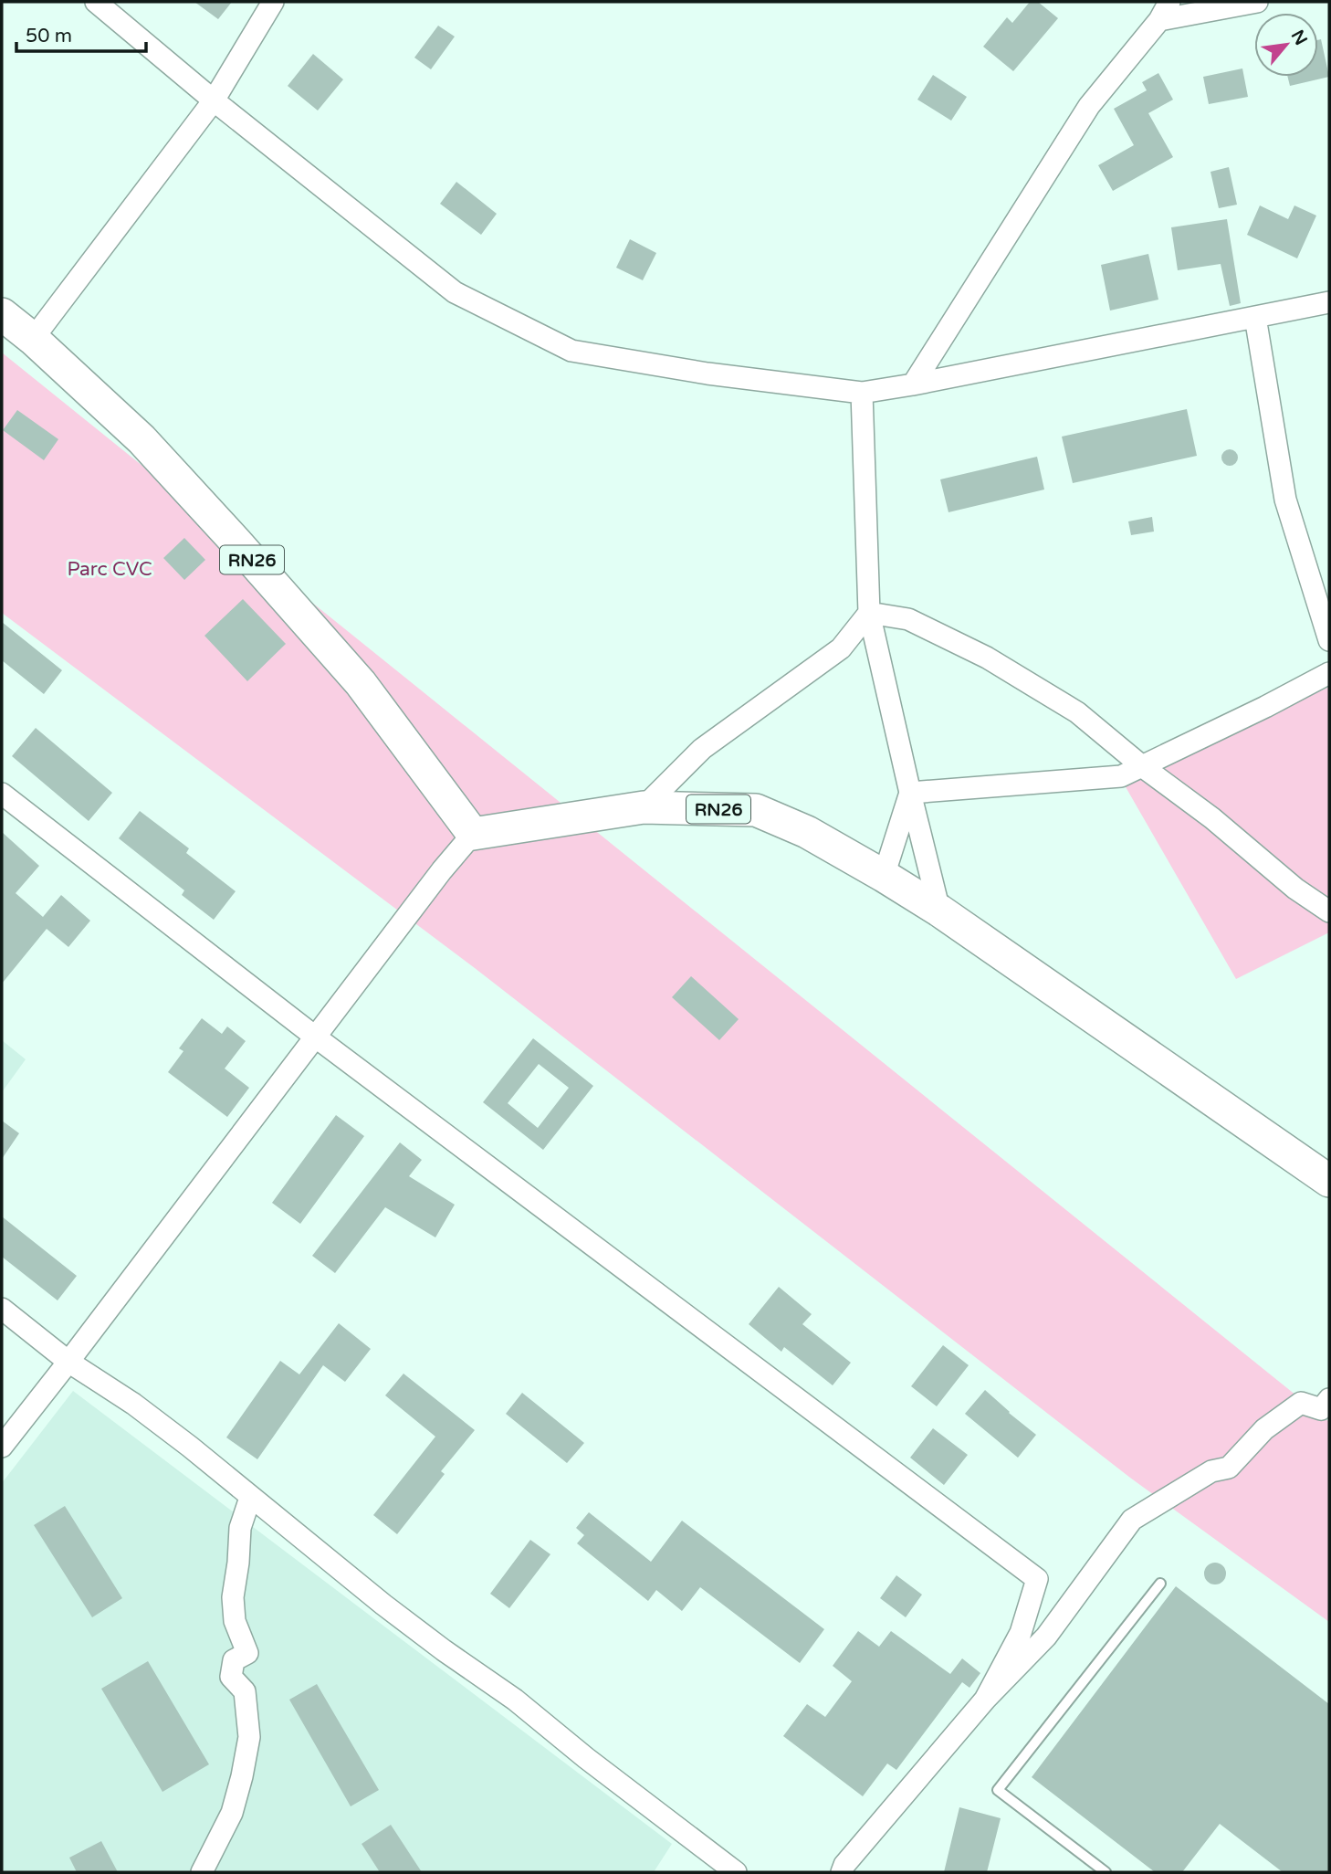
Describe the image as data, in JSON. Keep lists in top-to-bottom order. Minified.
{"streets":{"main road":["RN26"]},"parks":["Parc CVC"],"scale_bar":"50 m","north":"top right"}
